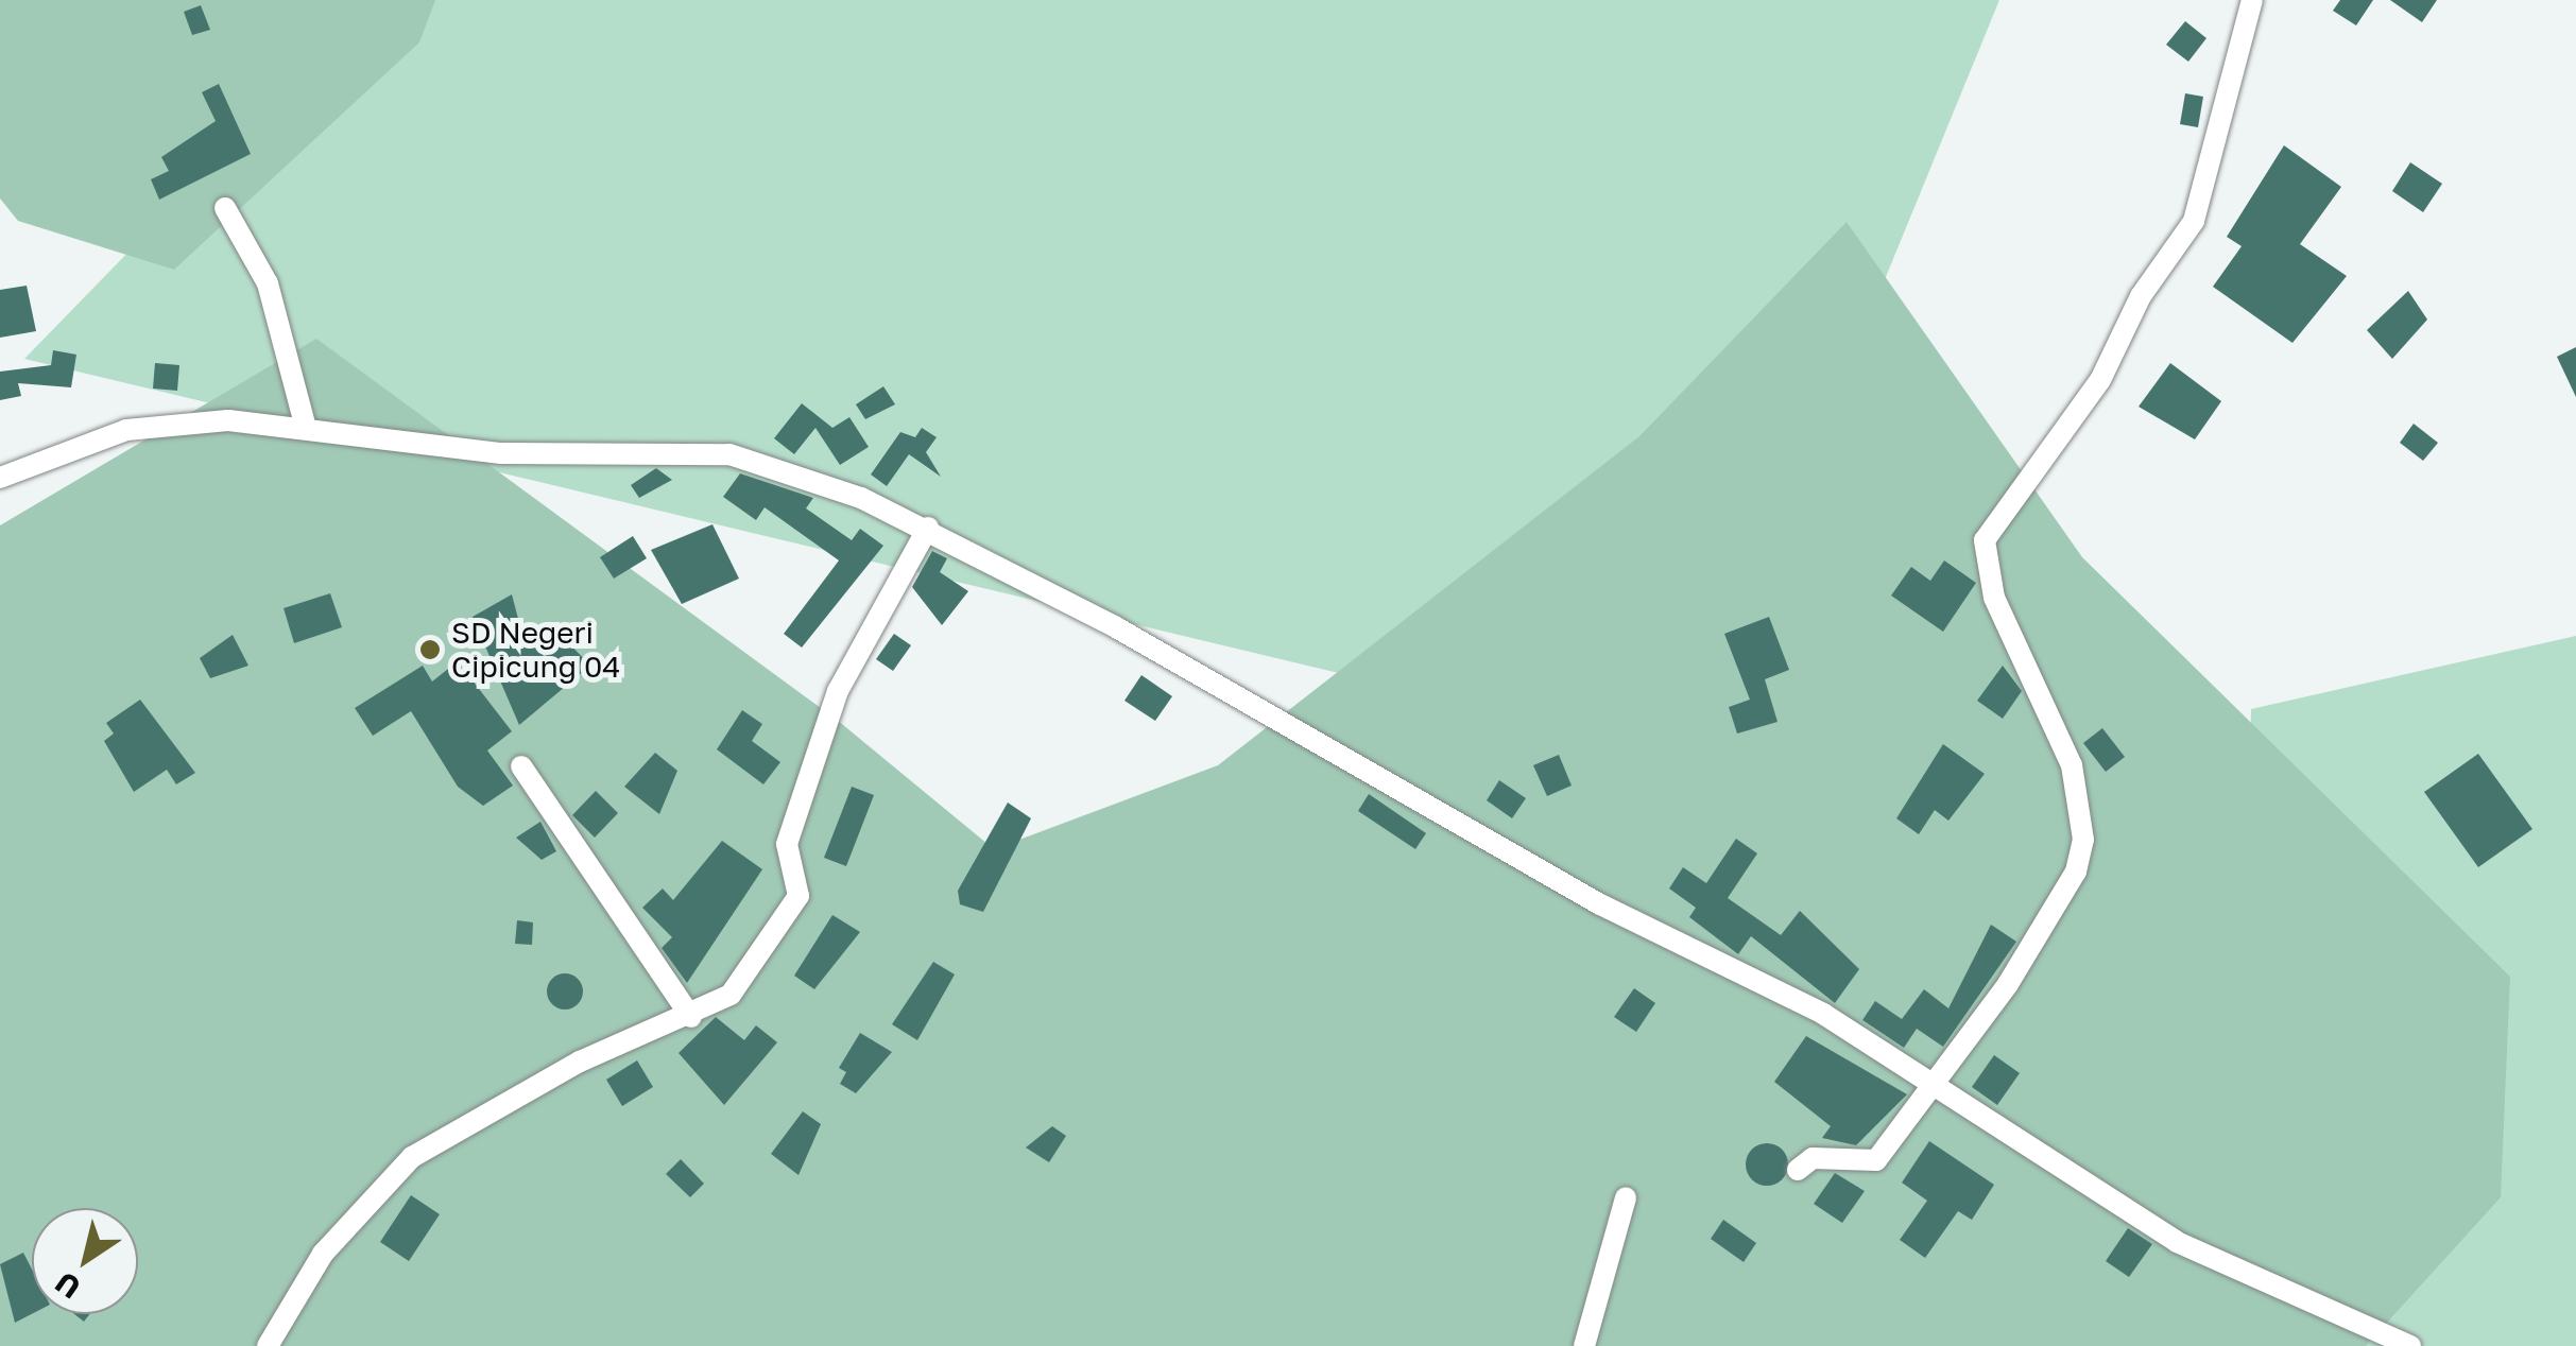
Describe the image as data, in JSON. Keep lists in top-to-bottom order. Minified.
{"places":["SD Negeri Cipicung 04"],"north":"bottom left"}
